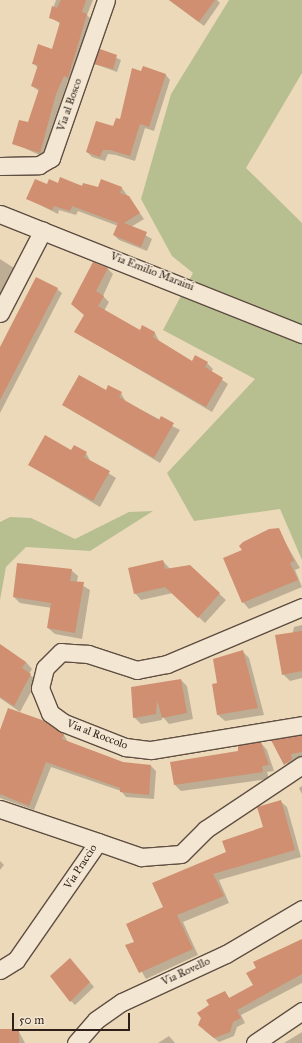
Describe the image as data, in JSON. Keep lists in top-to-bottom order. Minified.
{"streets":{"street":["Via al Bosco","Via Emilio Maraini","Via al Roccolo","Via Praccio","Via Rovello"]},"scale_bar":"50 m"}
